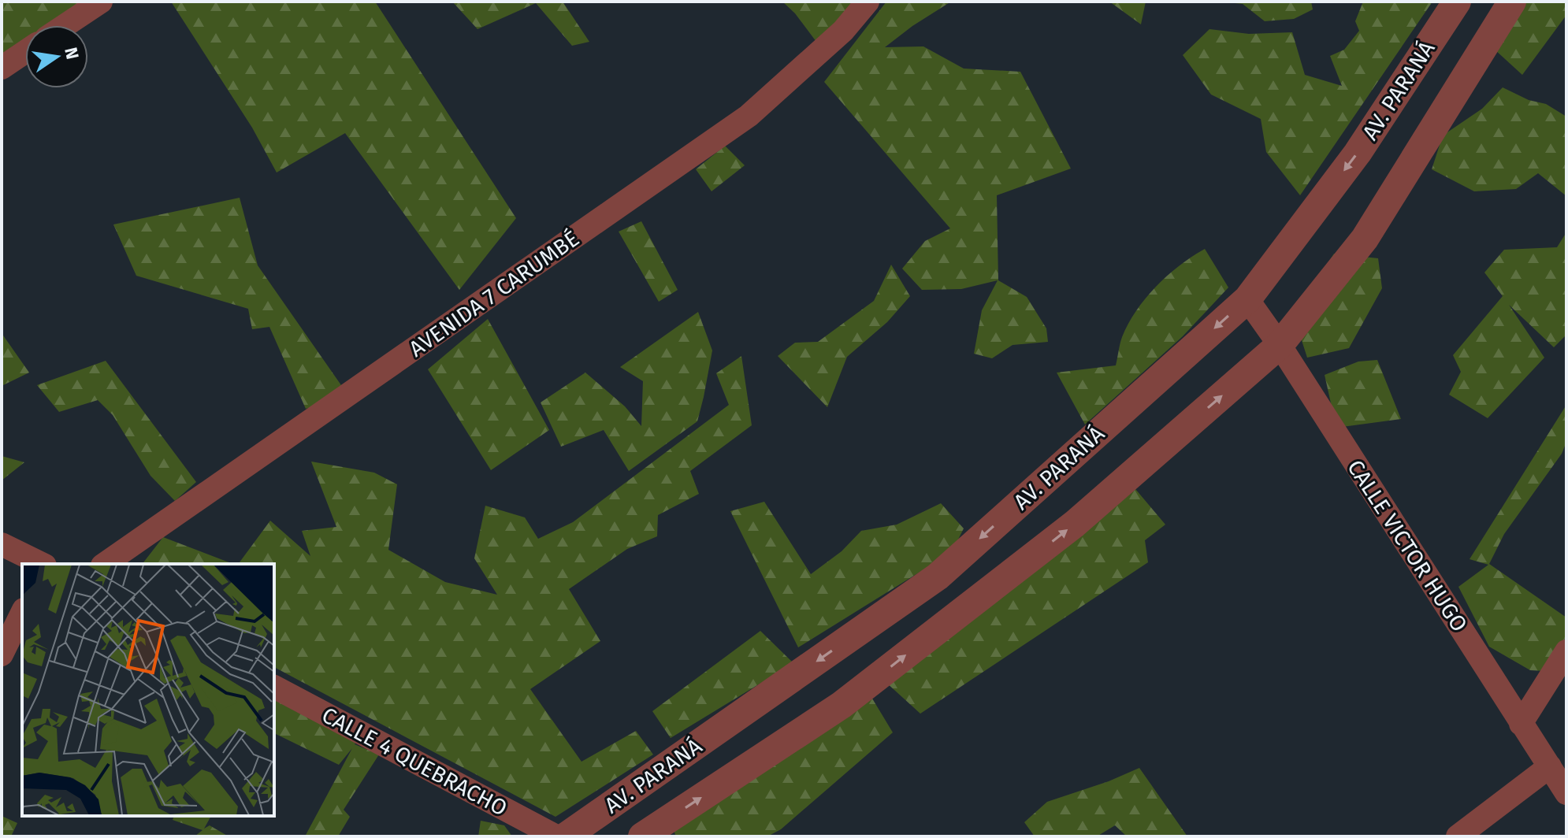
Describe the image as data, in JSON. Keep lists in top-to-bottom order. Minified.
{"streets":{"street":["AV. PARANÁ","AVENIDA 7 CARUMBÉ","CALLE VICTOR HUGO","CALLE 4 QUEBRACHO"]},"crossings":[["AV. PARANÁ","CALLE VICTOR HUGO"]],"north":"right"}
